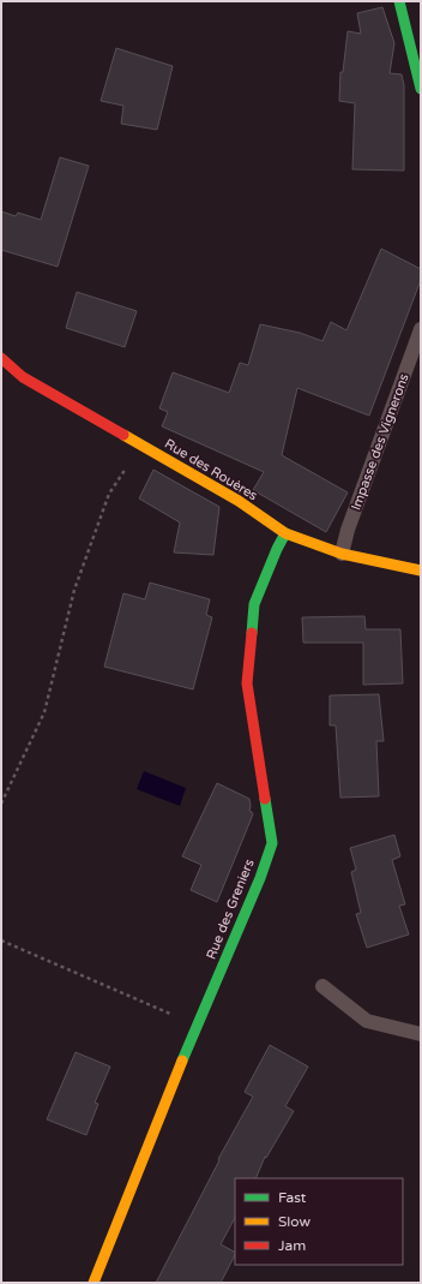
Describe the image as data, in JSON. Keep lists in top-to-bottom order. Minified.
{"streets":{"street":["Rue des Rouères","Rue des Greniers"],"lane":["Impasse des Vignerons"]},"crossings":[["Impasse des Vignerons","Rue des Rouères"],["Rue des Rouères","Rue des Greniers"]],"legend":["Fast","Slow","Jam"]}
